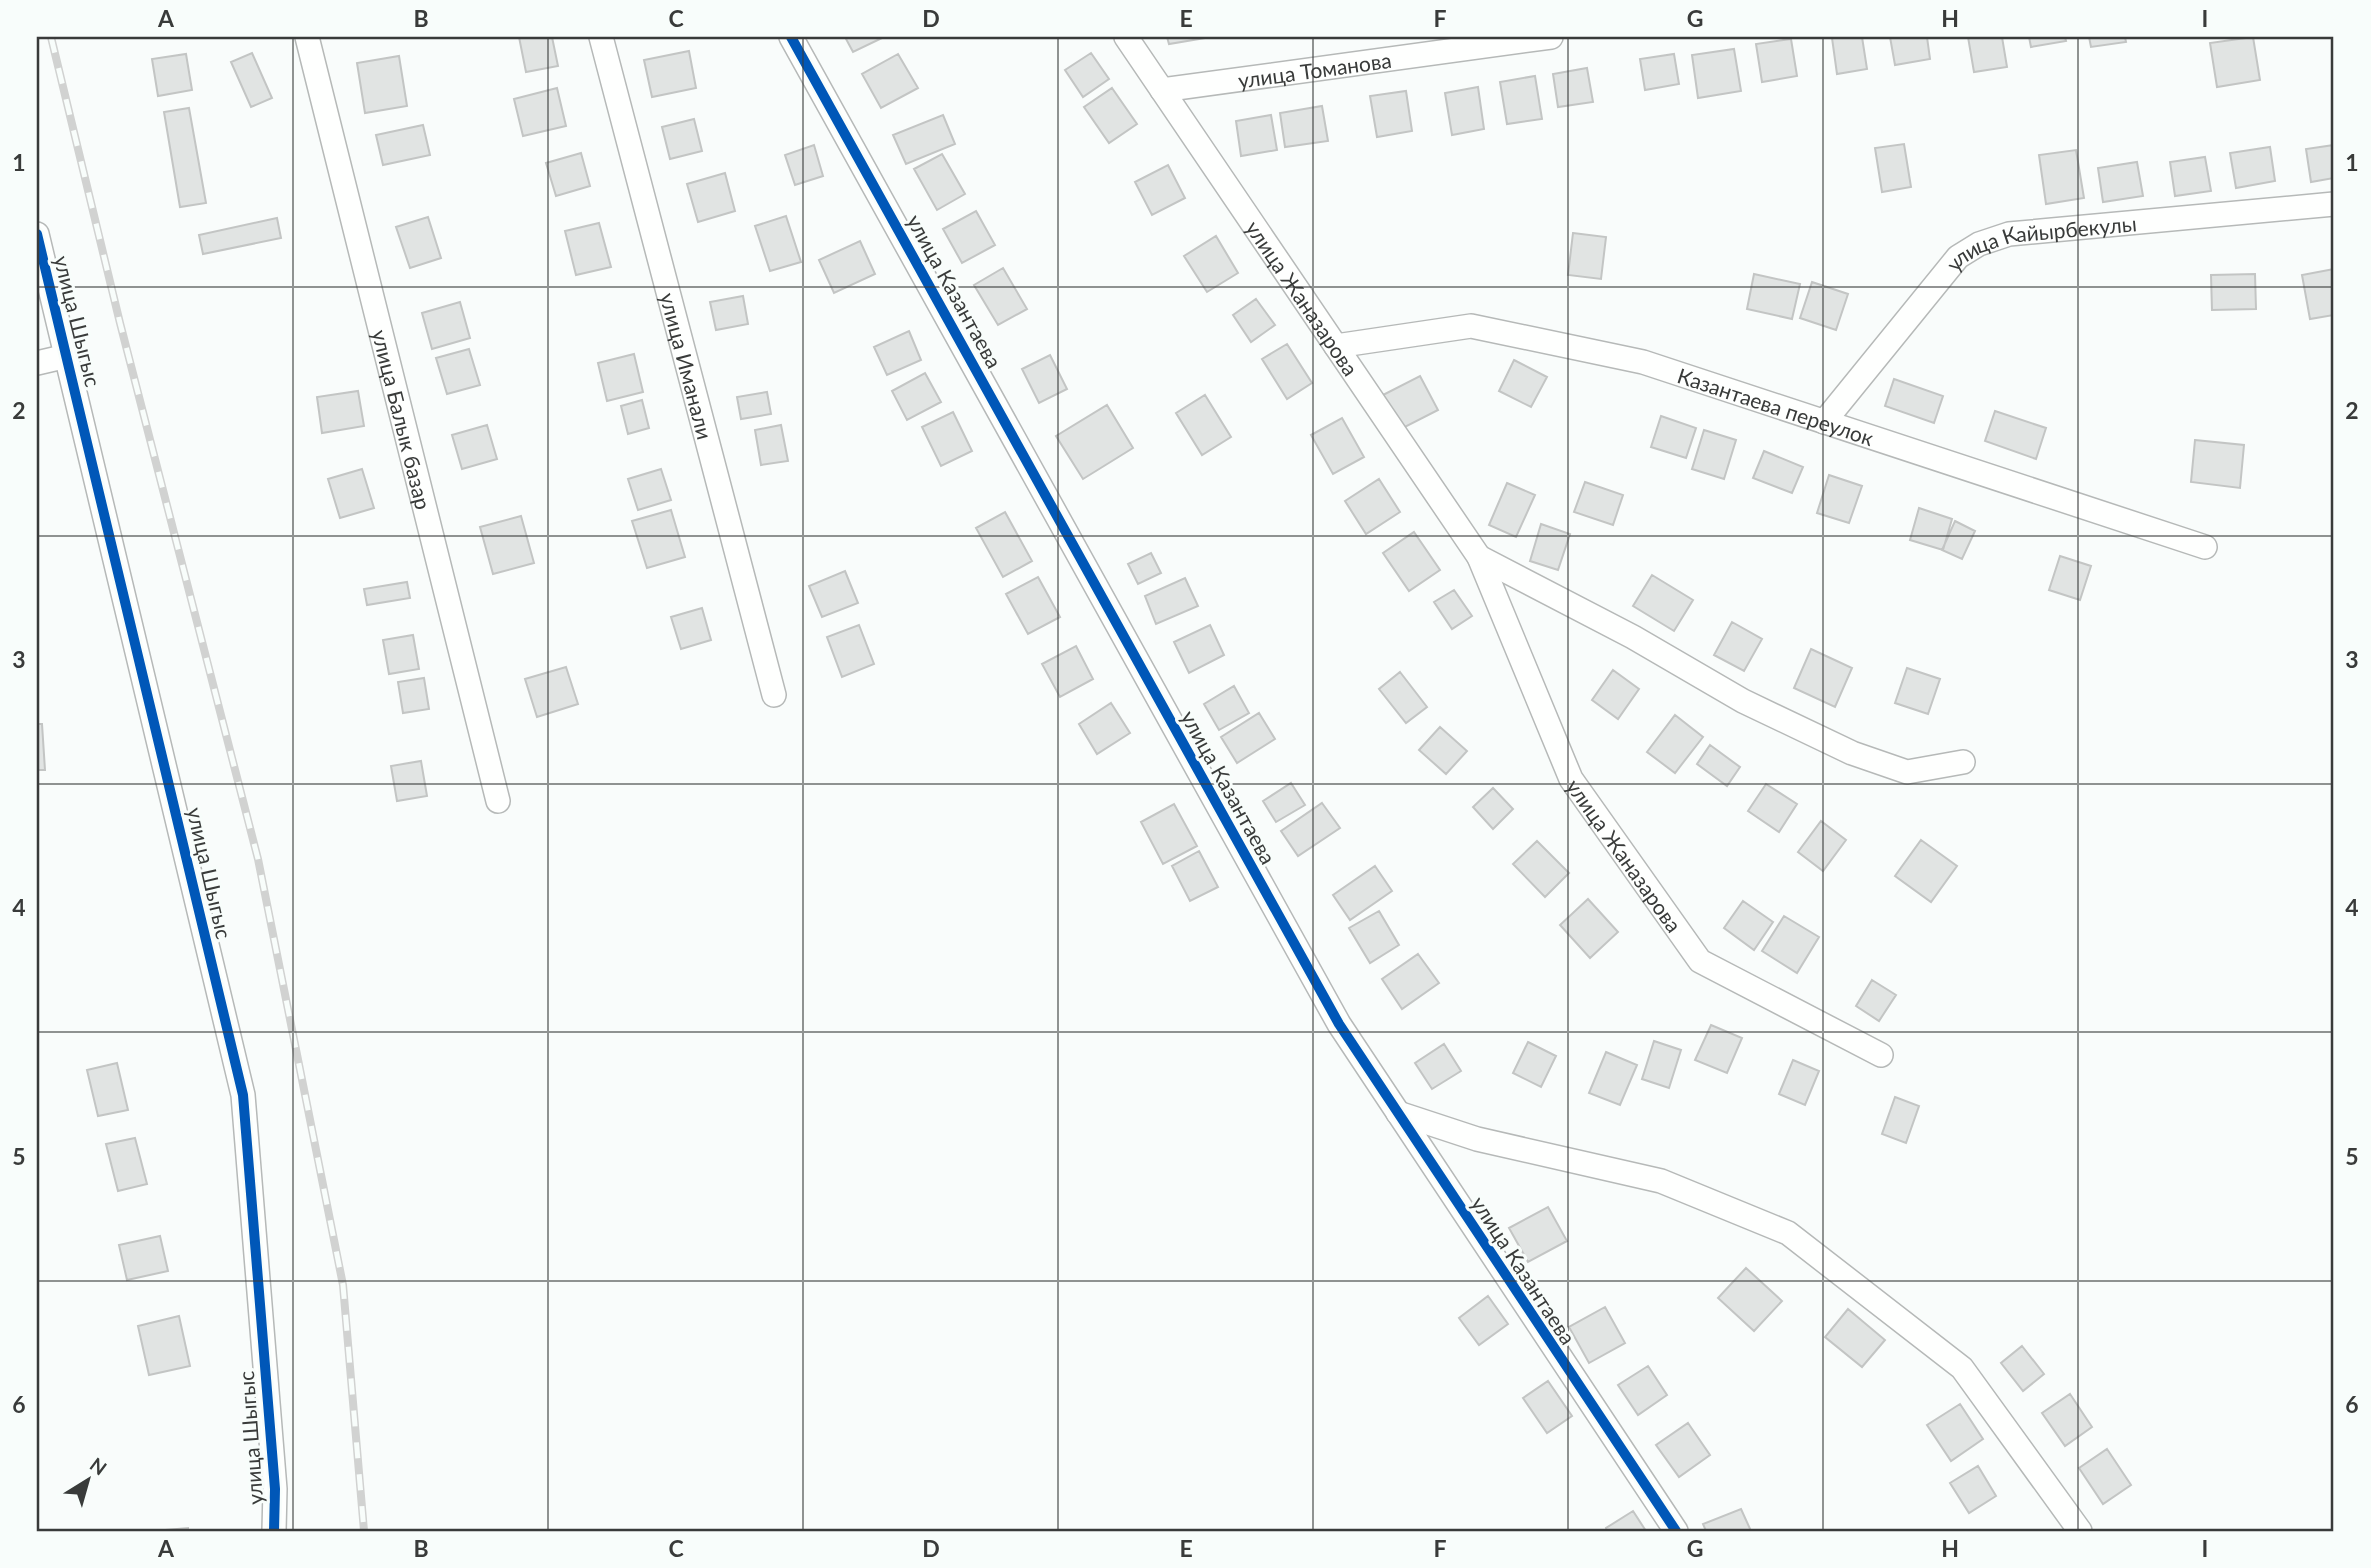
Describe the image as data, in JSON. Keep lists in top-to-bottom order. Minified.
{"streets":{"street":["улица Томанова","улица Кайырбекулы","улица Казантаева","улица Жаназарова","улица Шыгыс","улица Иманали","Казантаева переулок","улица Балык базар"]},"crossings":[["улица Томанова","улица Жаназарова"],["улица Кайырбекулы","Казантаева переулок"],["улица Жаназарова","Казантаева переулок"]],"north":"top right","grid":{"columns":["A","B","C","D","E","F","G","H","I"],"rows":["1","2","3","4","5","6"]}}
